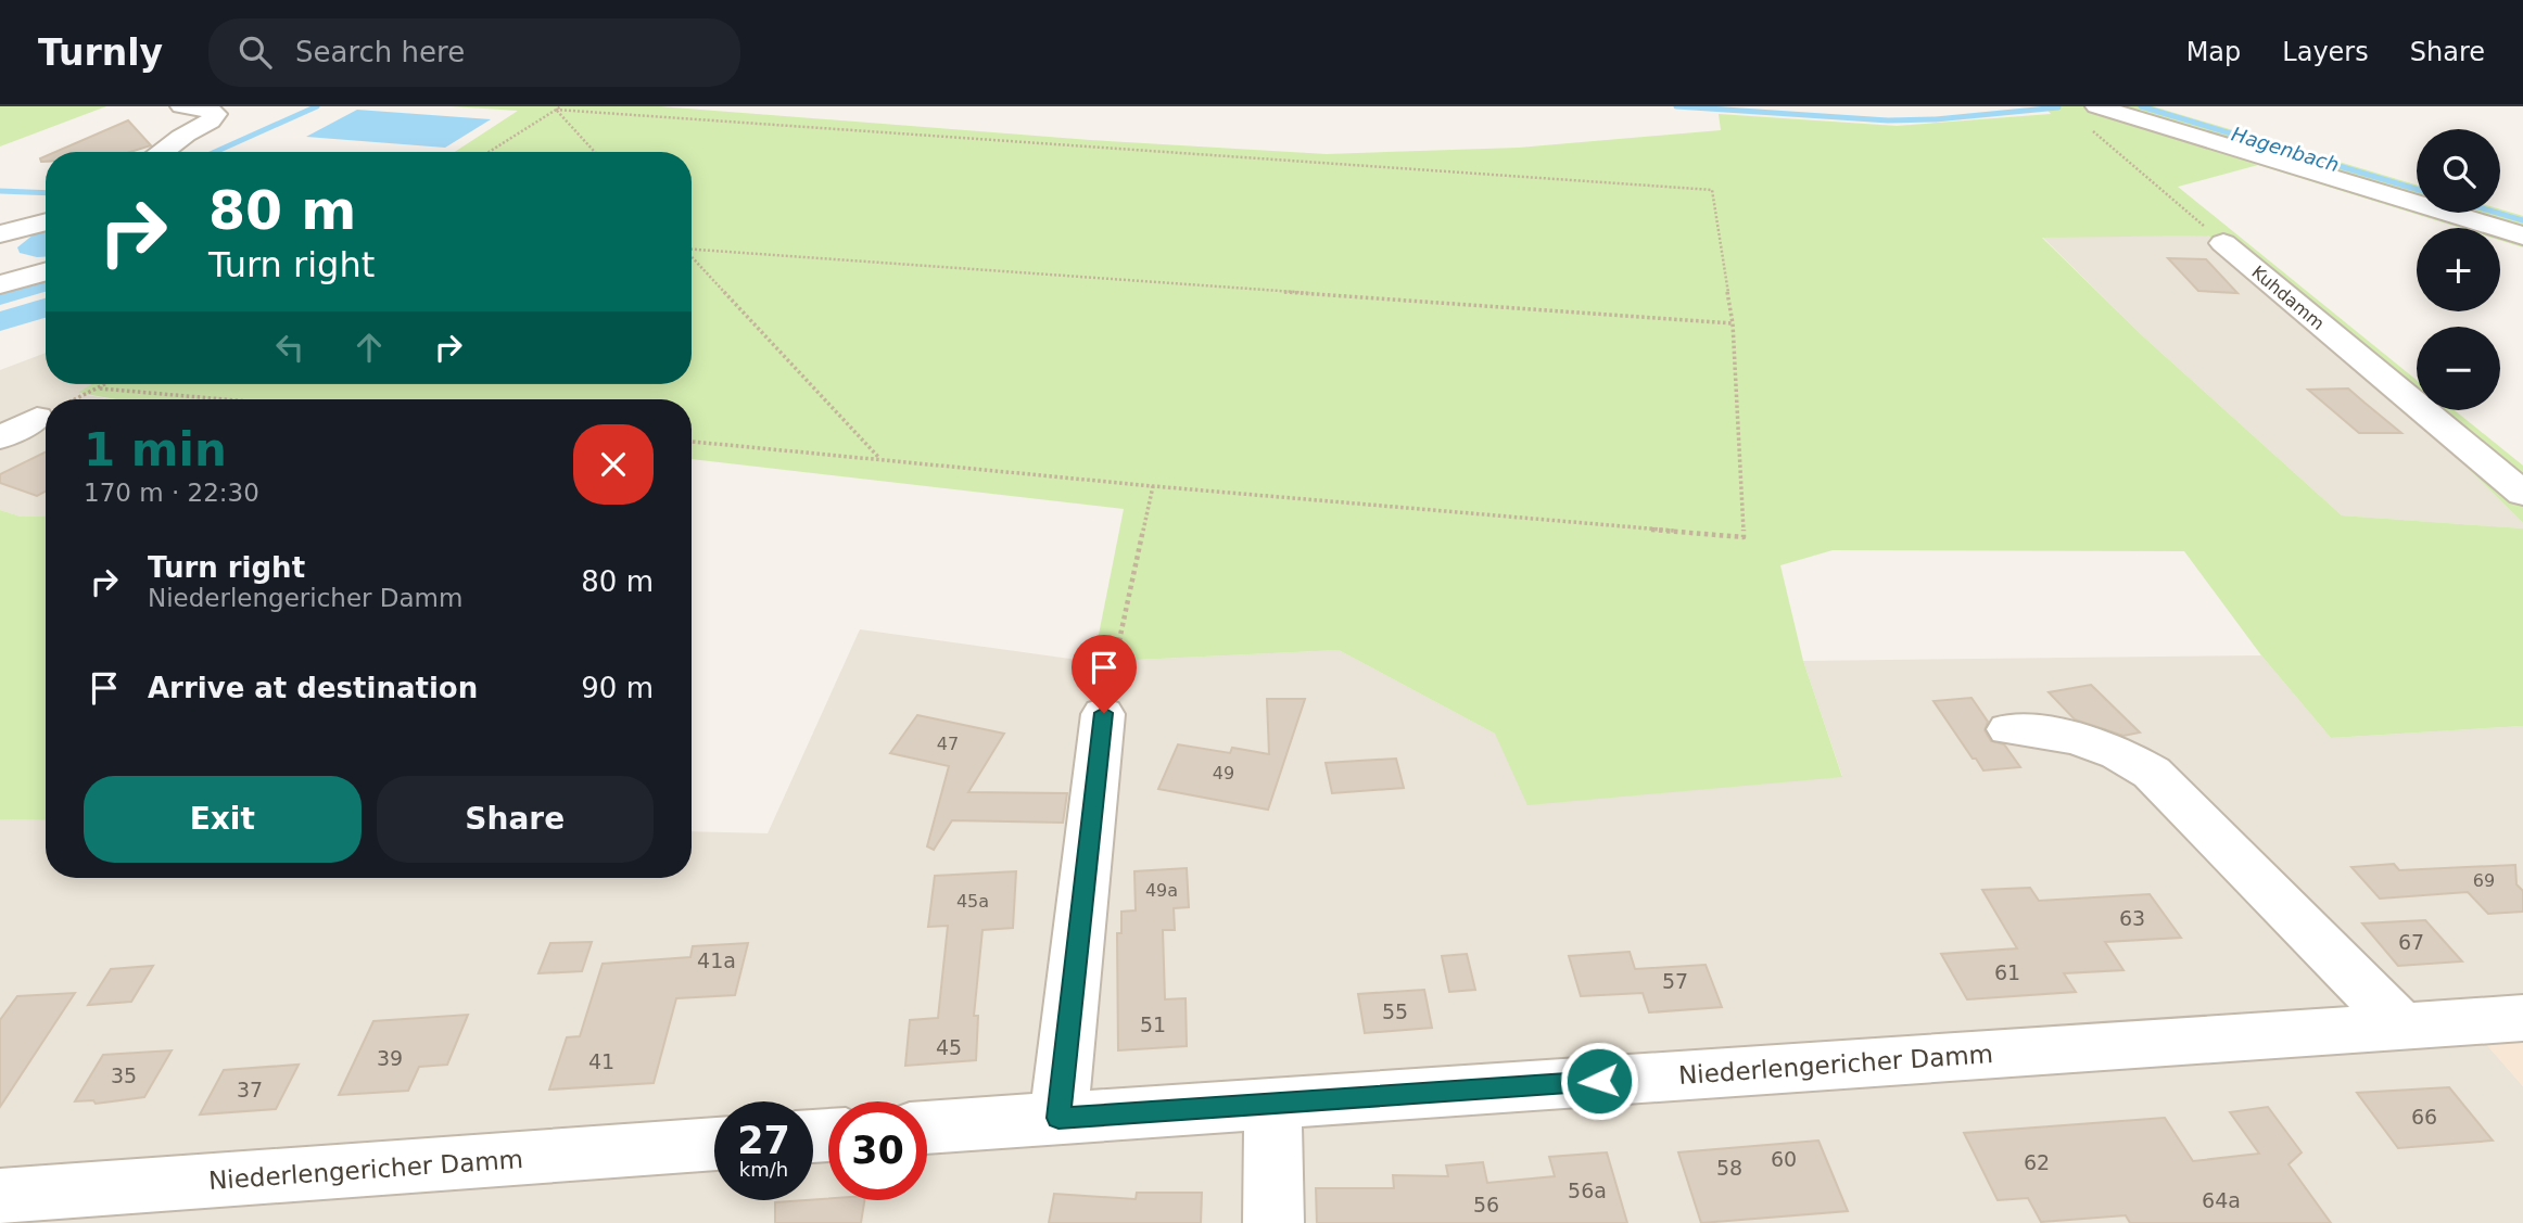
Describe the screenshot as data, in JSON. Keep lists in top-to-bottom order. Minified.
{"streets":{"street":["Kuhdamm","Niederlengericher Damm"]},"water":["Hagenbach"],"house_numbers":["47","49","69","49a","45a","63","67","41a","61","57","55","51","45","39","41","35","37","66","60","62","58","56a","64a","56"],"page":{"header":"Turnly","search":"Search here","nav":["Map","Layers","Share"],"map_buttons":["+","−"],"turn":["80 m","Turn right"],"heading":["1 min","170 m · 22:30"],"list":[{"name":"Turn right","note":"Niederlengericher Damm","value":"80 m"},{"name":"Arrive at destination","value":"90 m"}],"buttons":["Exit","Share"],"speed":"27 km/h","limit":"30"}}
